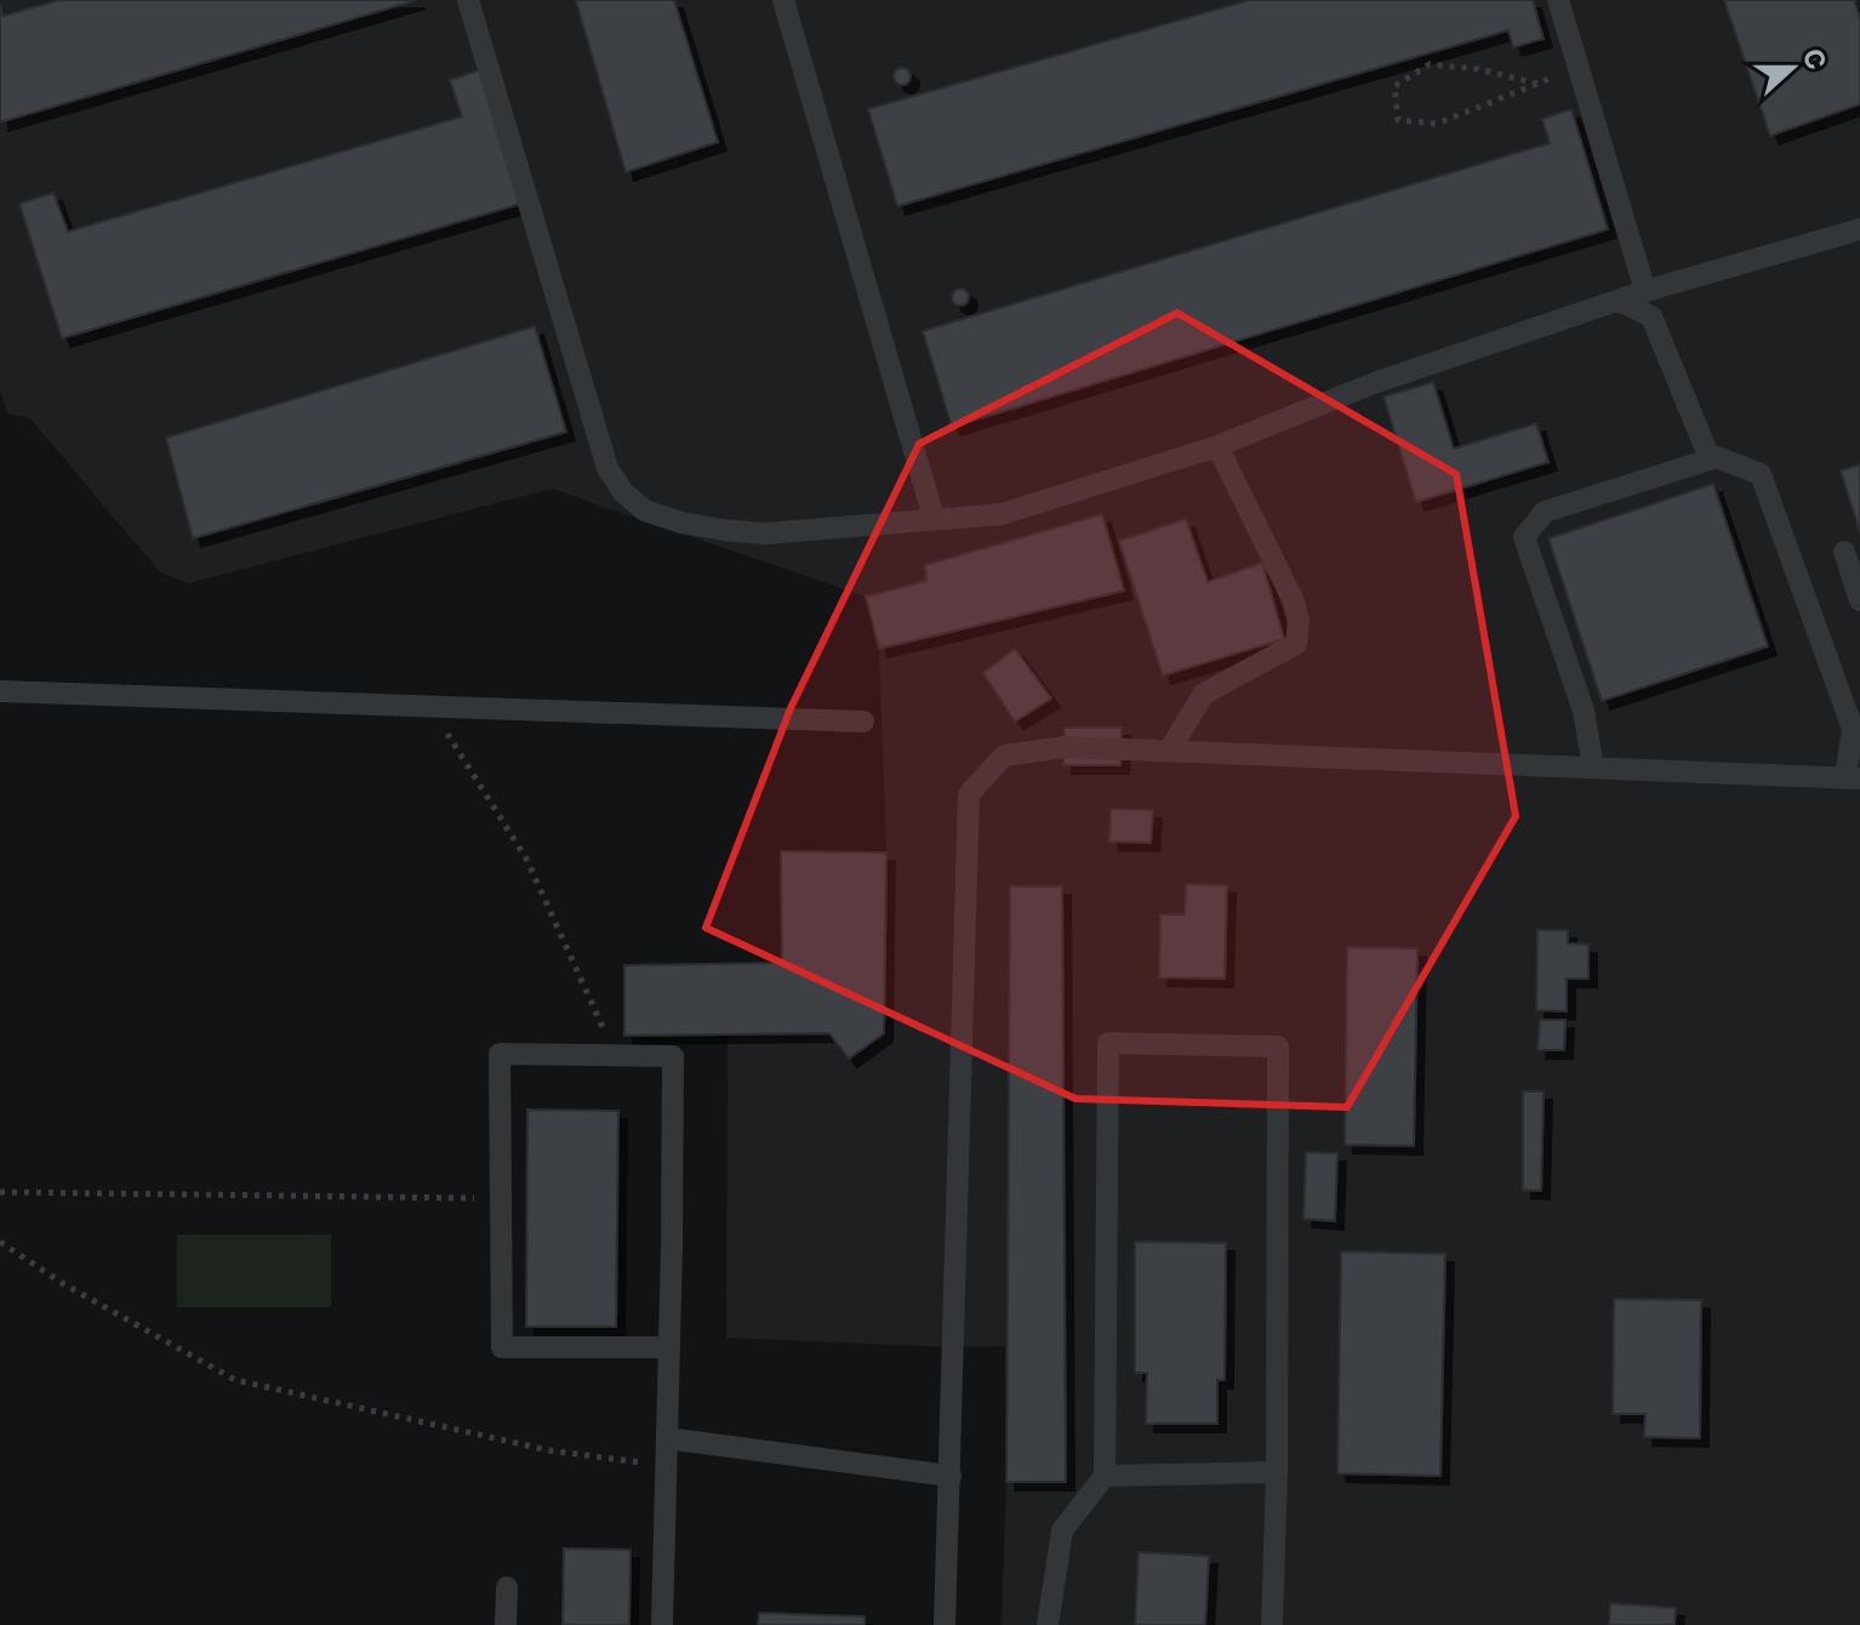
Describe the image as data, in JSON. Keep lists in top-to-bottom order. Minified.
{"north":"right"}
